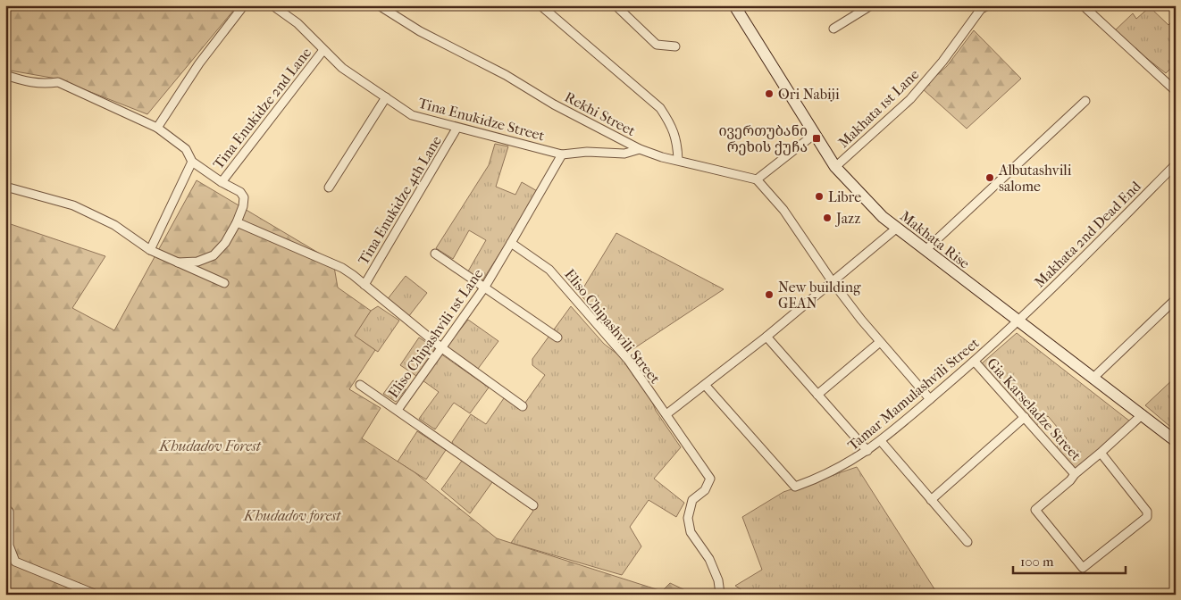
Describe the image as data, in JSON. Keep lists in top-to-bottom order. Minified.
{"streets":{"main road":["Makhata Rise"],"street":["Tina Enukidze 2nd Lane","Makhata 1st Lane","Rekhi Street","Tina Enukidze Street","Tina Enukidze 4th Lane","Makhata 2nd Dead End","Eliso Chipashvili Street","Eliso Chipashvili 1st Lane","Tamar Mamulashvili Street","Gia Karseladze Street"]},"crossings":[["Tina Enukidze 2nd Lane","Tina Enukidze Street"],["Makhata 1st Lane","Makhata Rise"],["Rekhi Street","Tina Enukidze Street"],["Tina Enukidze Street","Tina Enukidze 4th Lane"],["Makhata 2nd Dead End","Makhata Rise"],["Makhata 2nd Dead End","Tamar Mamulashvili Street"],["Makhata Rise","Tamar Mamulashvili Street"],["Makhata Rise","Gia Karseladze Street"],["Eliso Chipashvili Street","Eliso Chipashvili 1st Lane"],["Tamar Mamulashvili Street","Gia Karseladze Street"]],"parks":["Khudadov Forest","Khudadov forest"],"places":{"other":["Ori Nabiji","Albutashvili salome","Libre","Jazz","New building GEAN"],"transit":["ივერთუბანი რეხის ქუჩა"]},"scale_bar":"100 m"}
